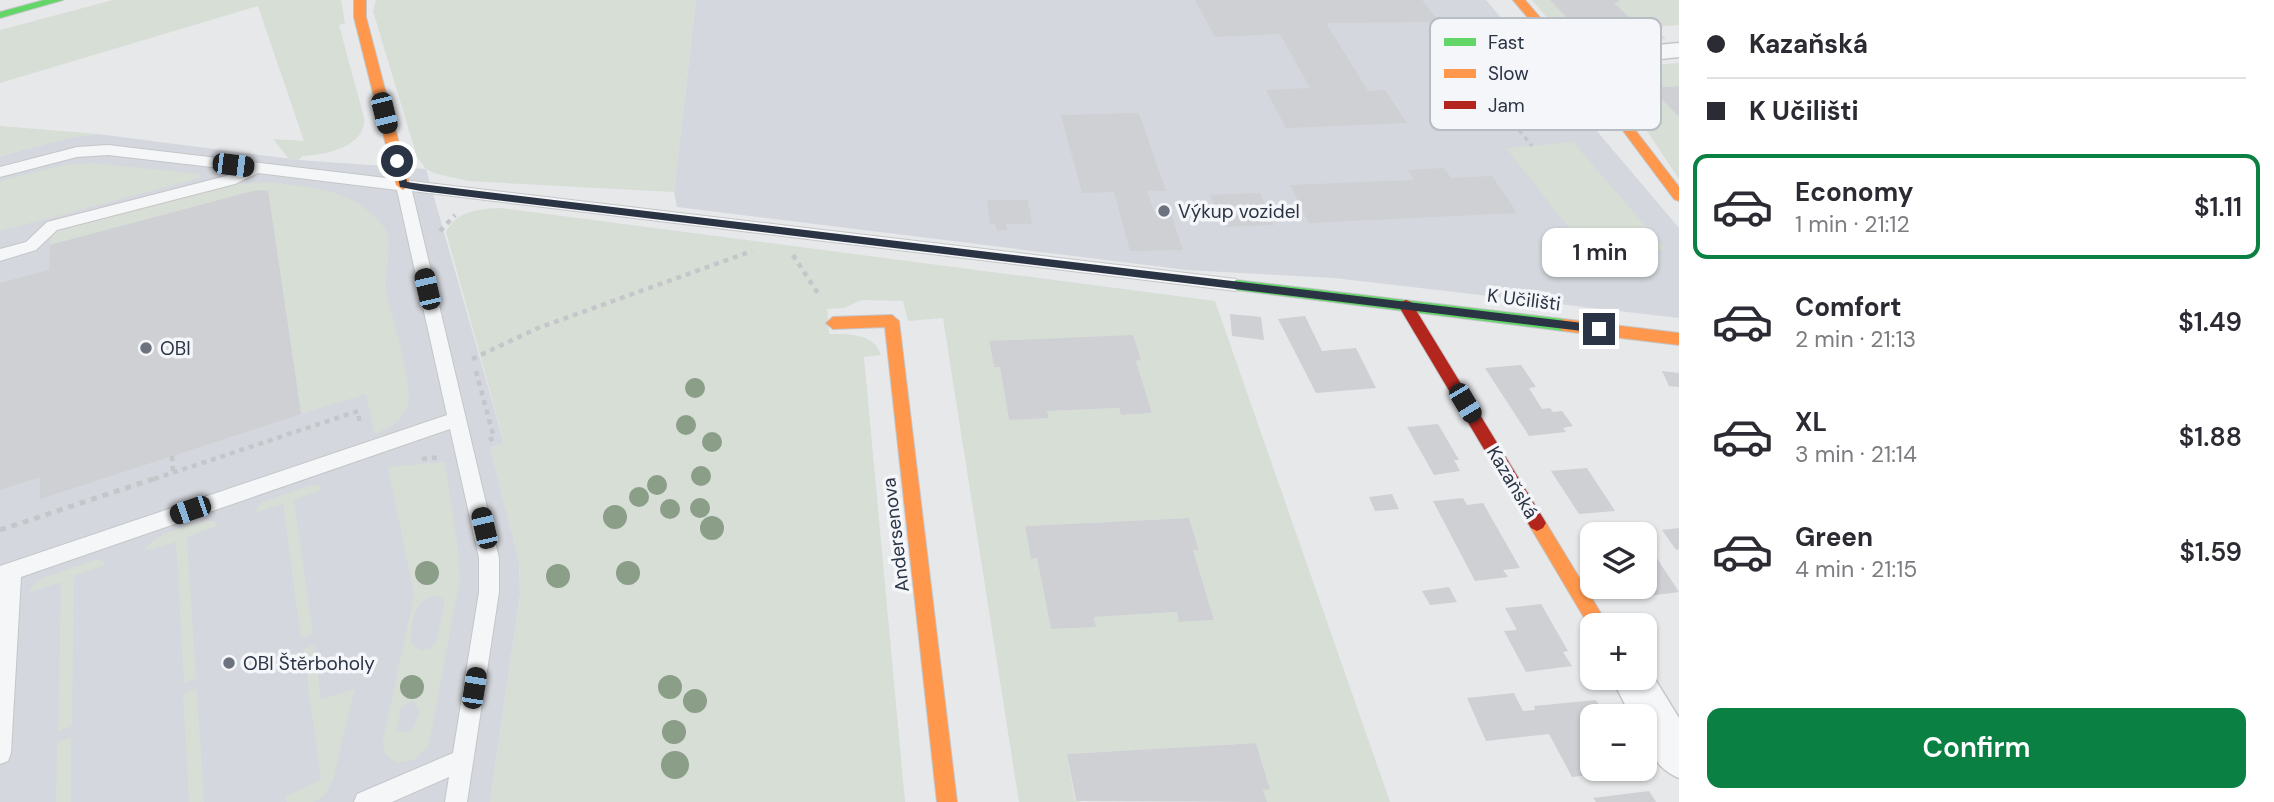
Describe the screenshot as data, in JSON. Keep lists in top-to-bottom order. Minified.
{"streets":{"main road":["K Učilišti","Kazaňská","Andersenova"]},"crossings":[["K Učilišti","Kazaňská"]],"places":["Výkup vozidel","OBI","OBI Štěrboholy"],"legend":["Fast","Slow","Jam"],"page":{"banner":["Kazaňská","K Učilišti"],"list":[{"name":"Economy","note":"1 min · 21:12","value":"$1.11"},{"name":"Comfort","note":"2 min · 21:13","value":"$1.49"},{"name":"XL","note":"3 min · 21:14","value":"$1.88"},{"name":"Green","note":"4 min · 21:15","value":"$1.59"}],"bubble":"1 min","map_buttons":["+","−"],"buttons":"Confirm"}}
